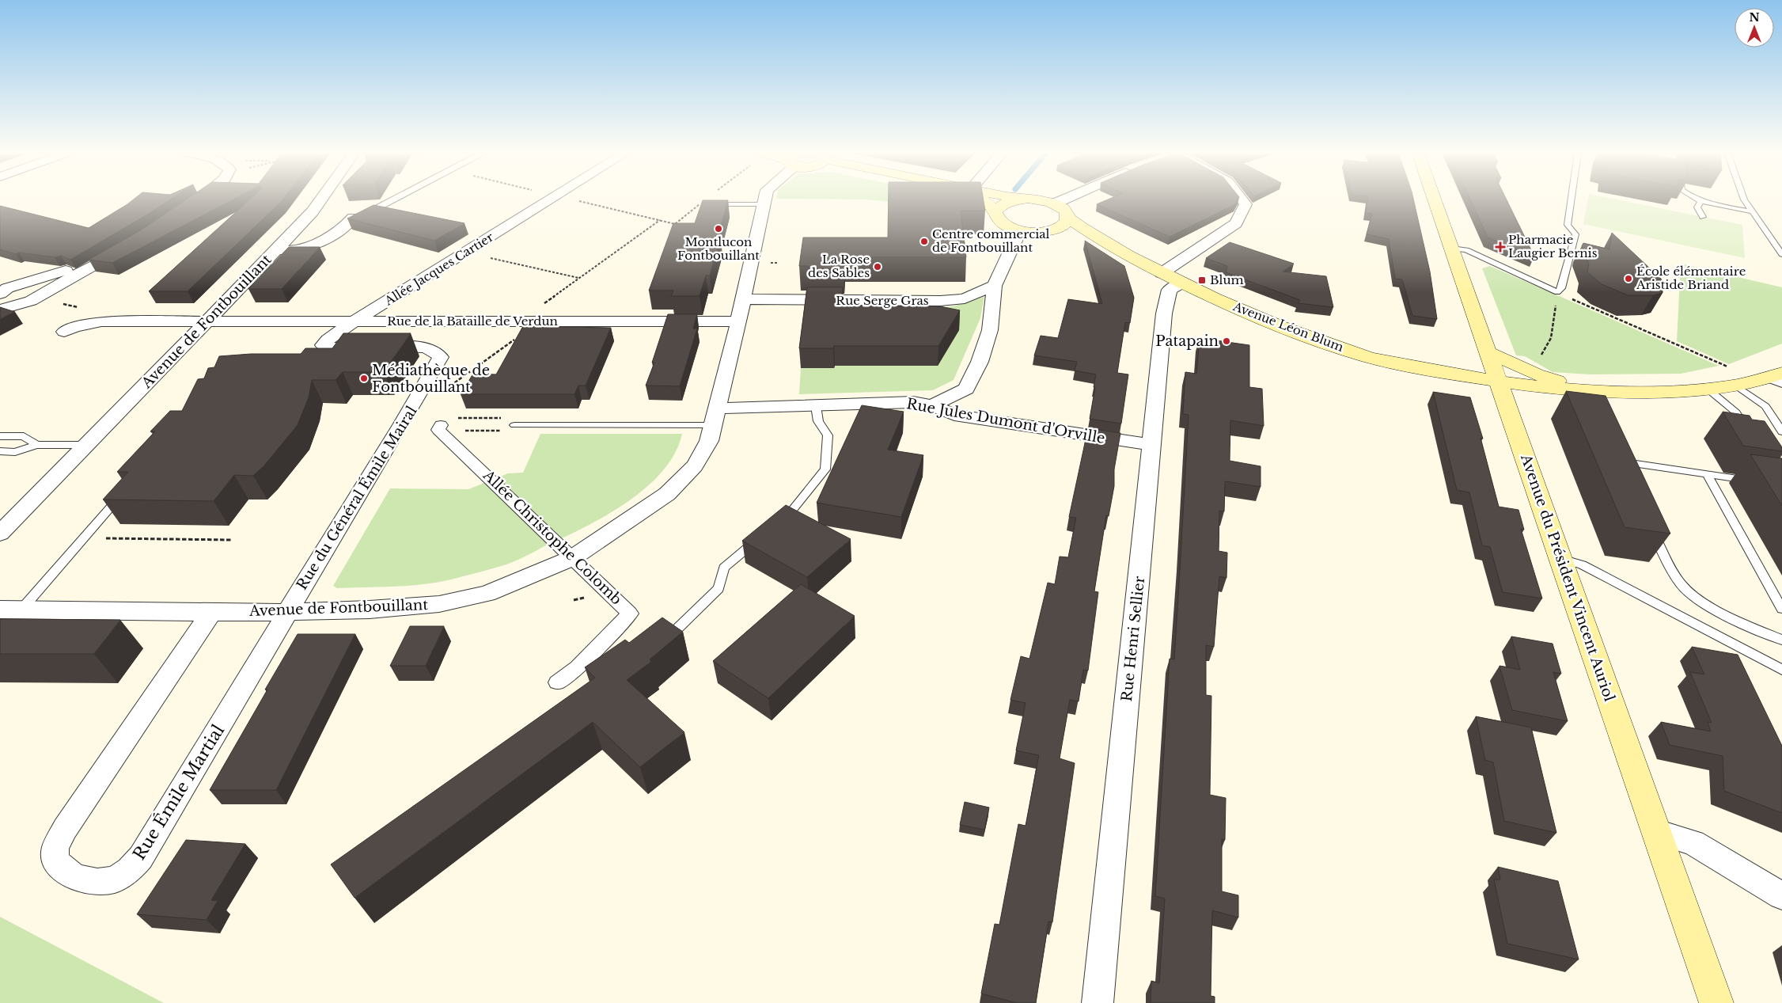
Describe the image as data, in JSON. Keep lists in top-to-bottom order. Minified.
{"streets":{"main road":["Avenue Léon Blum","Avenue du Président Vincent Auriol"],"street":["Allée Jacques Cartier","Rue Serge Gras","Avenue de Fontbouillant","Rue de la Bataille de Verdun","Rue Jules Dumont d'Orville","Rue du Général Émile Mairal","Allée Christophe Colomb","Rue Henri Sellier","Rue Émile Martial"]},"crossings":[["Allée Jacques Cartier","Rue de la Bataille de Verdun"],["Allée Jacques Cartier","Rue du Général Émile Mairal"],["Rue Serge Gras","Avenue de Fontbouillant"],["Avenue de Fontbouillant","Rue de la Bataille de Verdun"],["Avenue de Fontbouillant","Rue Jules Dumont d'Orville"],["Avenue de Fontbouillant","Rue du Général Émile Mairal"],["Avenue de Fontbouillant","Allée Christophe Colomb"],["Avenue de Fontbouillant","Rue Émile Martial"],["Rue de la Bataille de Verdun","Rue du Général Émile Mairal"],["Avenue Léon Blum","Avenue du Président Vincent Auriol"],["Avenue Léon Blum","Rue Henri Sellier"],["Rue Jules Dumont d'Orville","Rue Henri Sellier"],["Rue du Général Émile Mairal","Rue Émile Martial"]],"places":{"other":["Montlucon Fontbouillant","Centre commercial de Fontbouillant","La Rose des Sables","École élémentaire Aristide Briand","Patapain","Médiathèque de Fontbouillant"],"health":["Pharmacie Laugier Bernis"],"transit":["Blum"]},"north":"top"}
